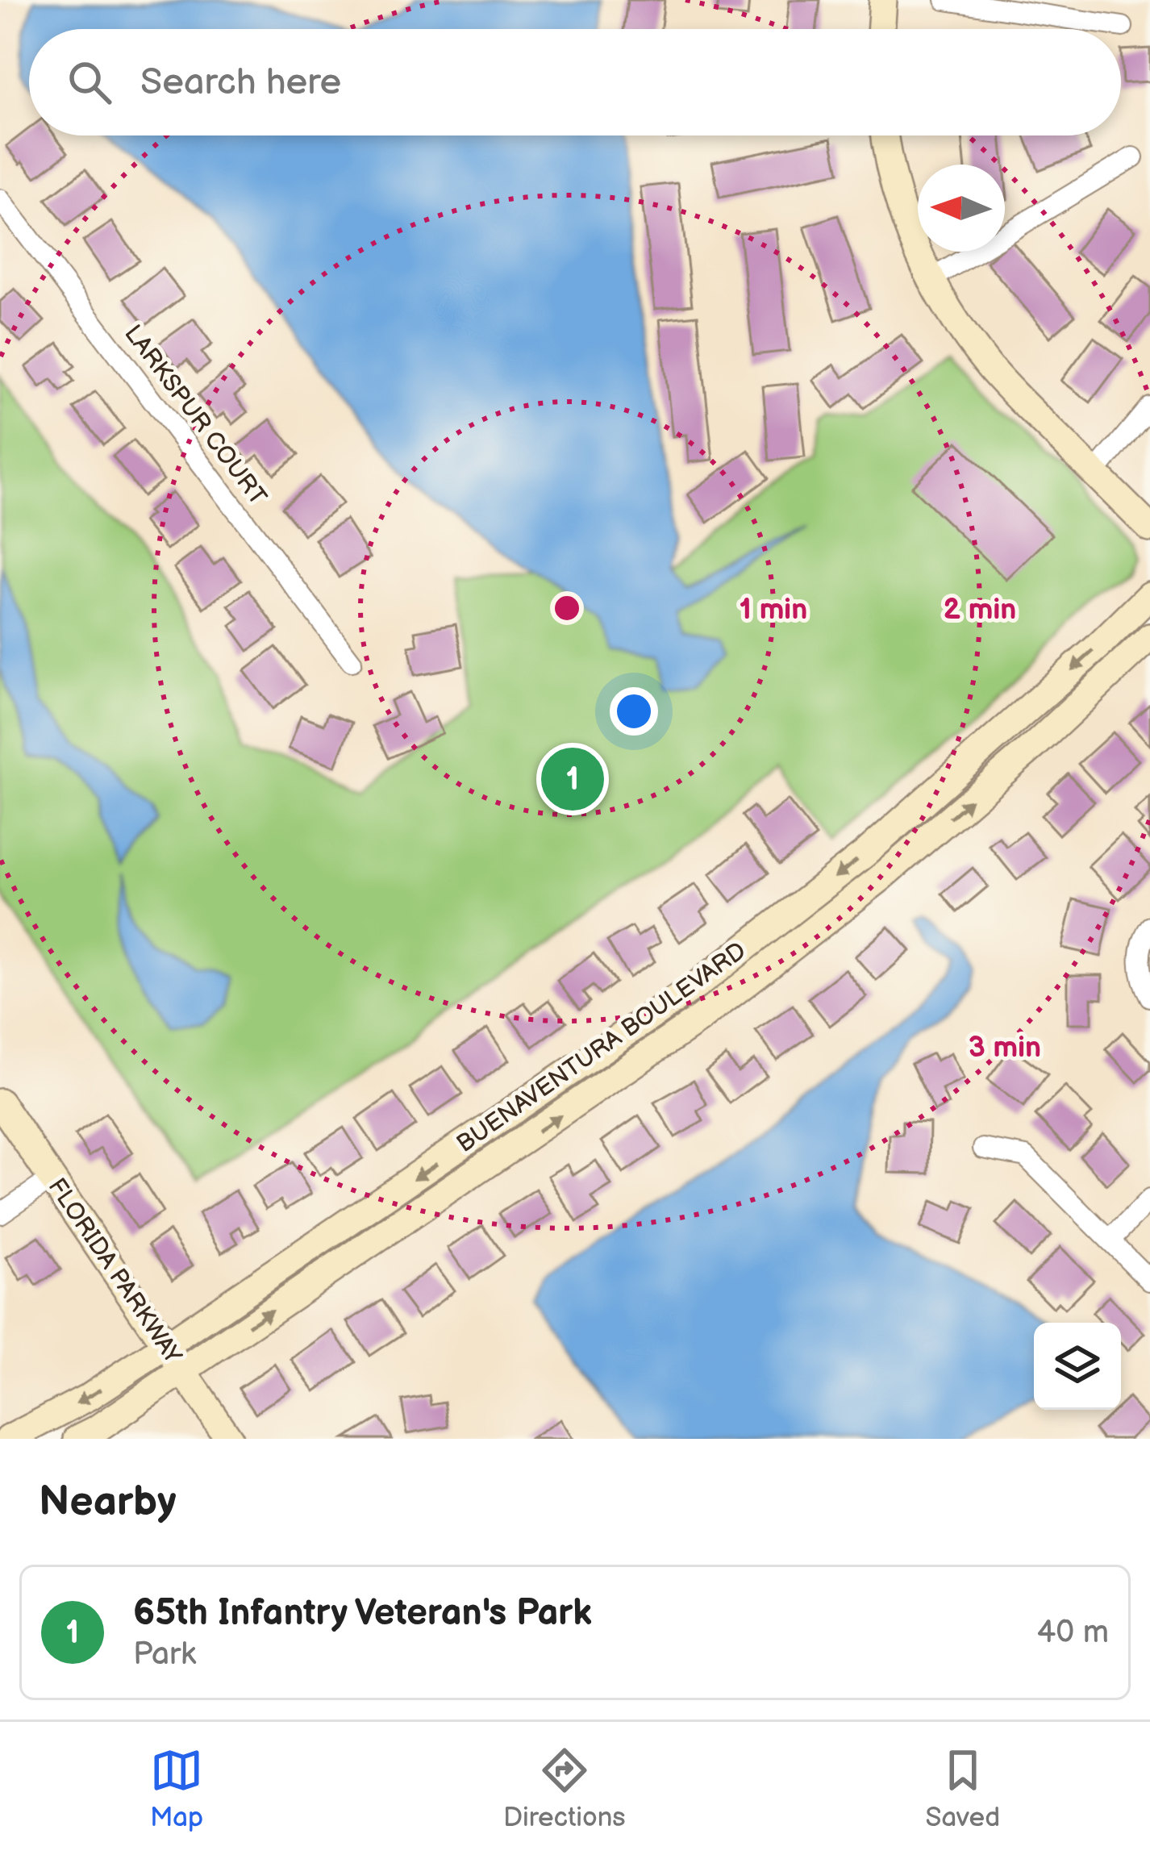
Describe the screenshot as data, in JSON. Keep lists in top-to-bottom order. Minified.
{"streets":{"main road":["BUENAVENTURA BOULEVARD","FLORIDA PARKWAY"],"street":["LARKSPUR COURT"]},"crossings":[["BUENAVENTURA BOULEVARD","FLORIDA PARKWAY"]],"north":"left","page":{"search":"Search here","pins":"1","heading":"Nearby","list":[{"mark":"1","name":"65th Infantry Veteran's Park","note":"Park","value":"40 m"}],"nav":["Map","Directions","Saved"]},"rings":["1 min","2 min","3 min"]}
